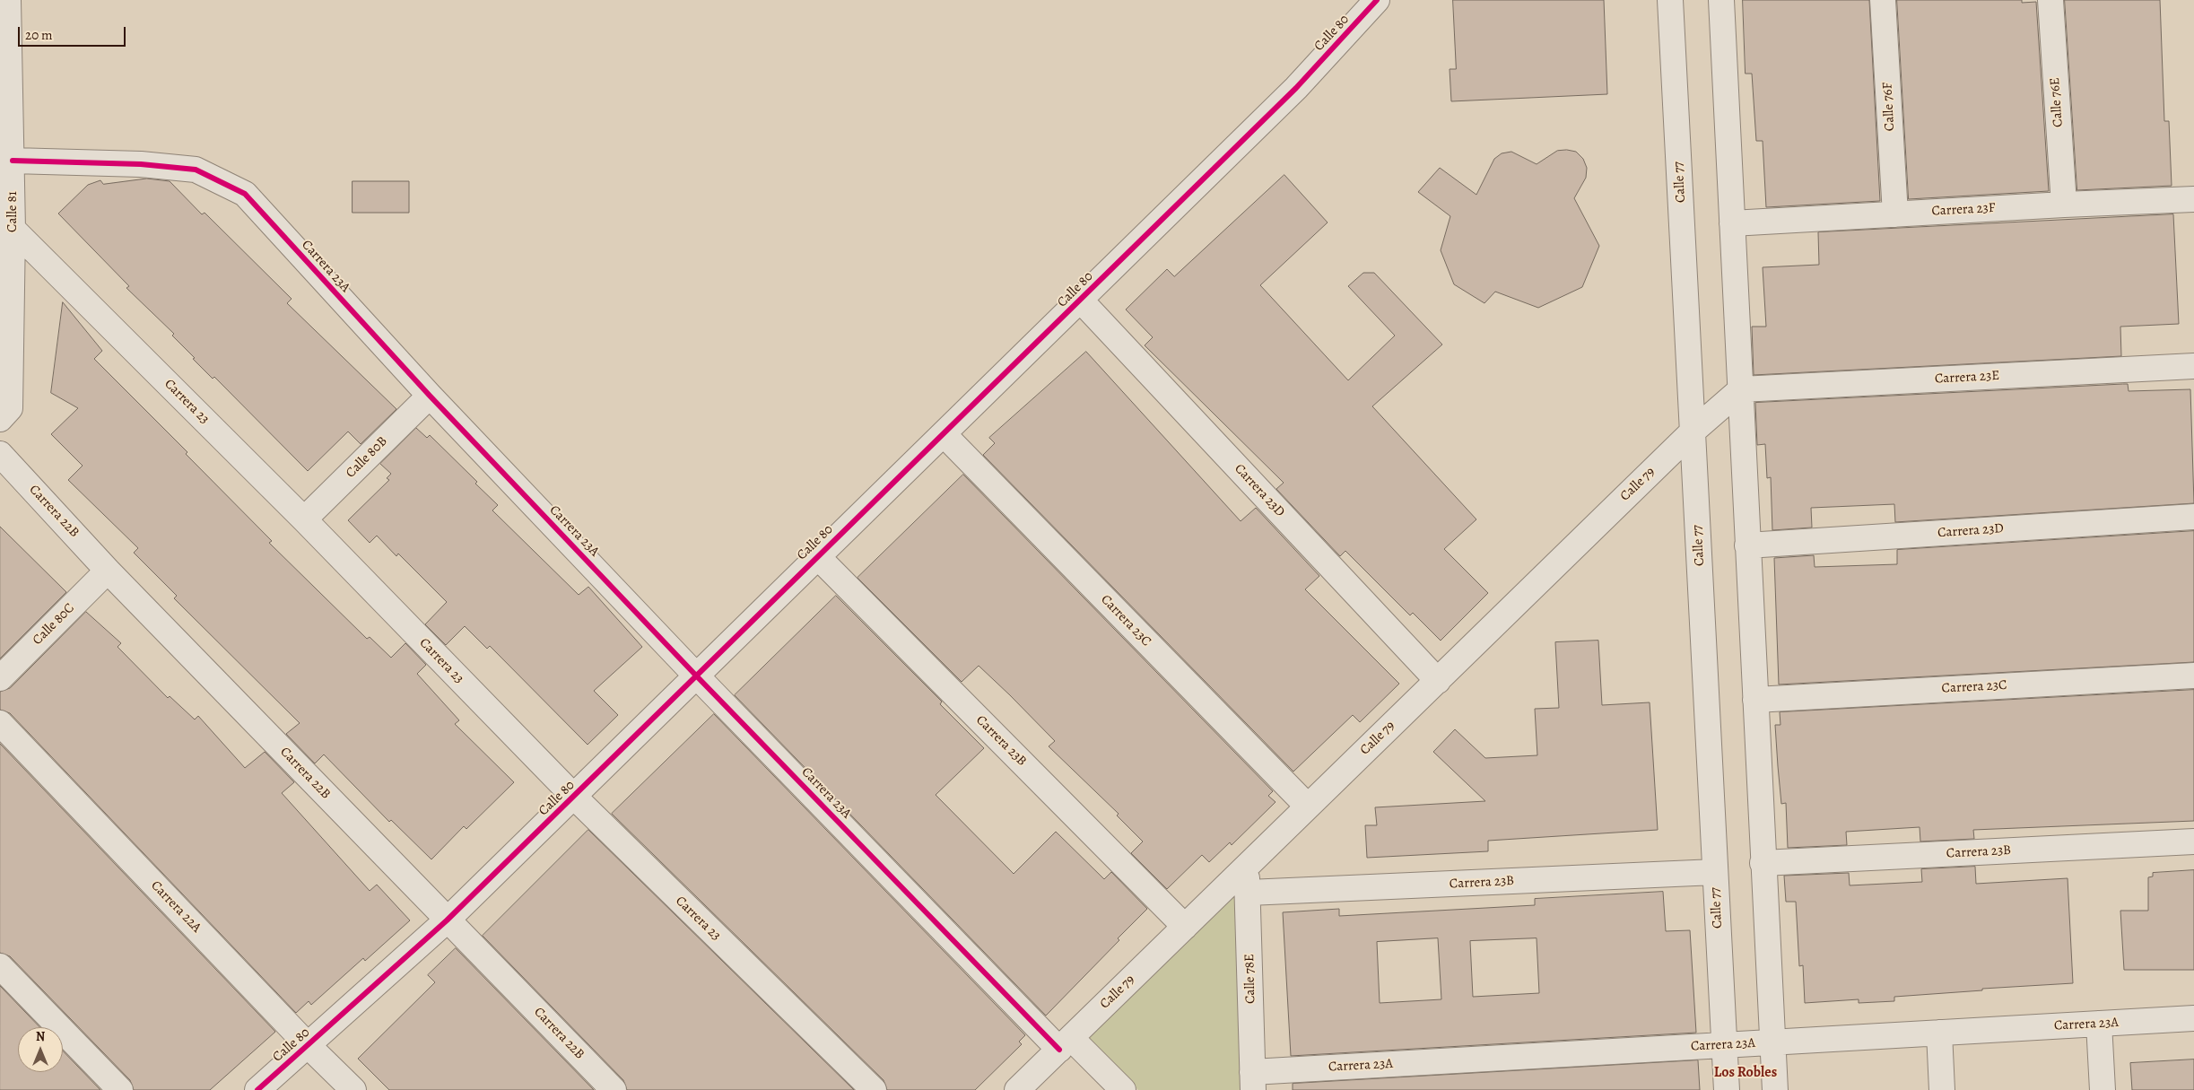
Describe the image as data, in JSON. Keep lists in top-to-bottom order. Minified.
{"streets":{"street":["Calle 80","Calle 76E","Calle 76F","Calle 77","Carrera 23F","Calle 81","Carrera 23A","Carrera 23E","Carrera 23","Calle 80B","Calle 79","Carrera 23D","Carrera 22B","Carrera 23C","Calle 80C","Carrera 23B","Carrera 22A","Calle 78E"]},"crossings":[["Calle 80","Carrera 23A"],["Calle 80","Carrera 23"],["Calle 80","Carrera 23D"],["Calle 80","Carrera 22B"],["Calle 80","Carrera 23C"],["Calle 80","Carrera 23B"],["Calle 80","Carrera 22A"],["Calle 76E","Carrera 23F"],["Calle 76F","Carrera 23F"],["Calle 77","Carrera 23A"],["Calle 77","Calle 79"],["Calle 77","Carrera 23B"],["Calle 81","Carrera 23A"],["Calle 81","Carrera 23"],["Carrera 23A","Calle 80B"],["Carrera 23A","Calle 79"],["Carrera 23A","Calle 78E"],["Carrera 23E","Calle 79"],["Carrera 23","Calle 80B"],["Calle 79","Carrera 23D"],["Calle 79","Carrera 23C"],["Calle 79","Carrera 23B"],["Calle 79","Calle 78E"],["Carrera 22B","Calle 80C"],["Carrera 23B","Calle 78E"]],"districts":["Los Robles"],"scale_bar":"20 m","north":"top"}
